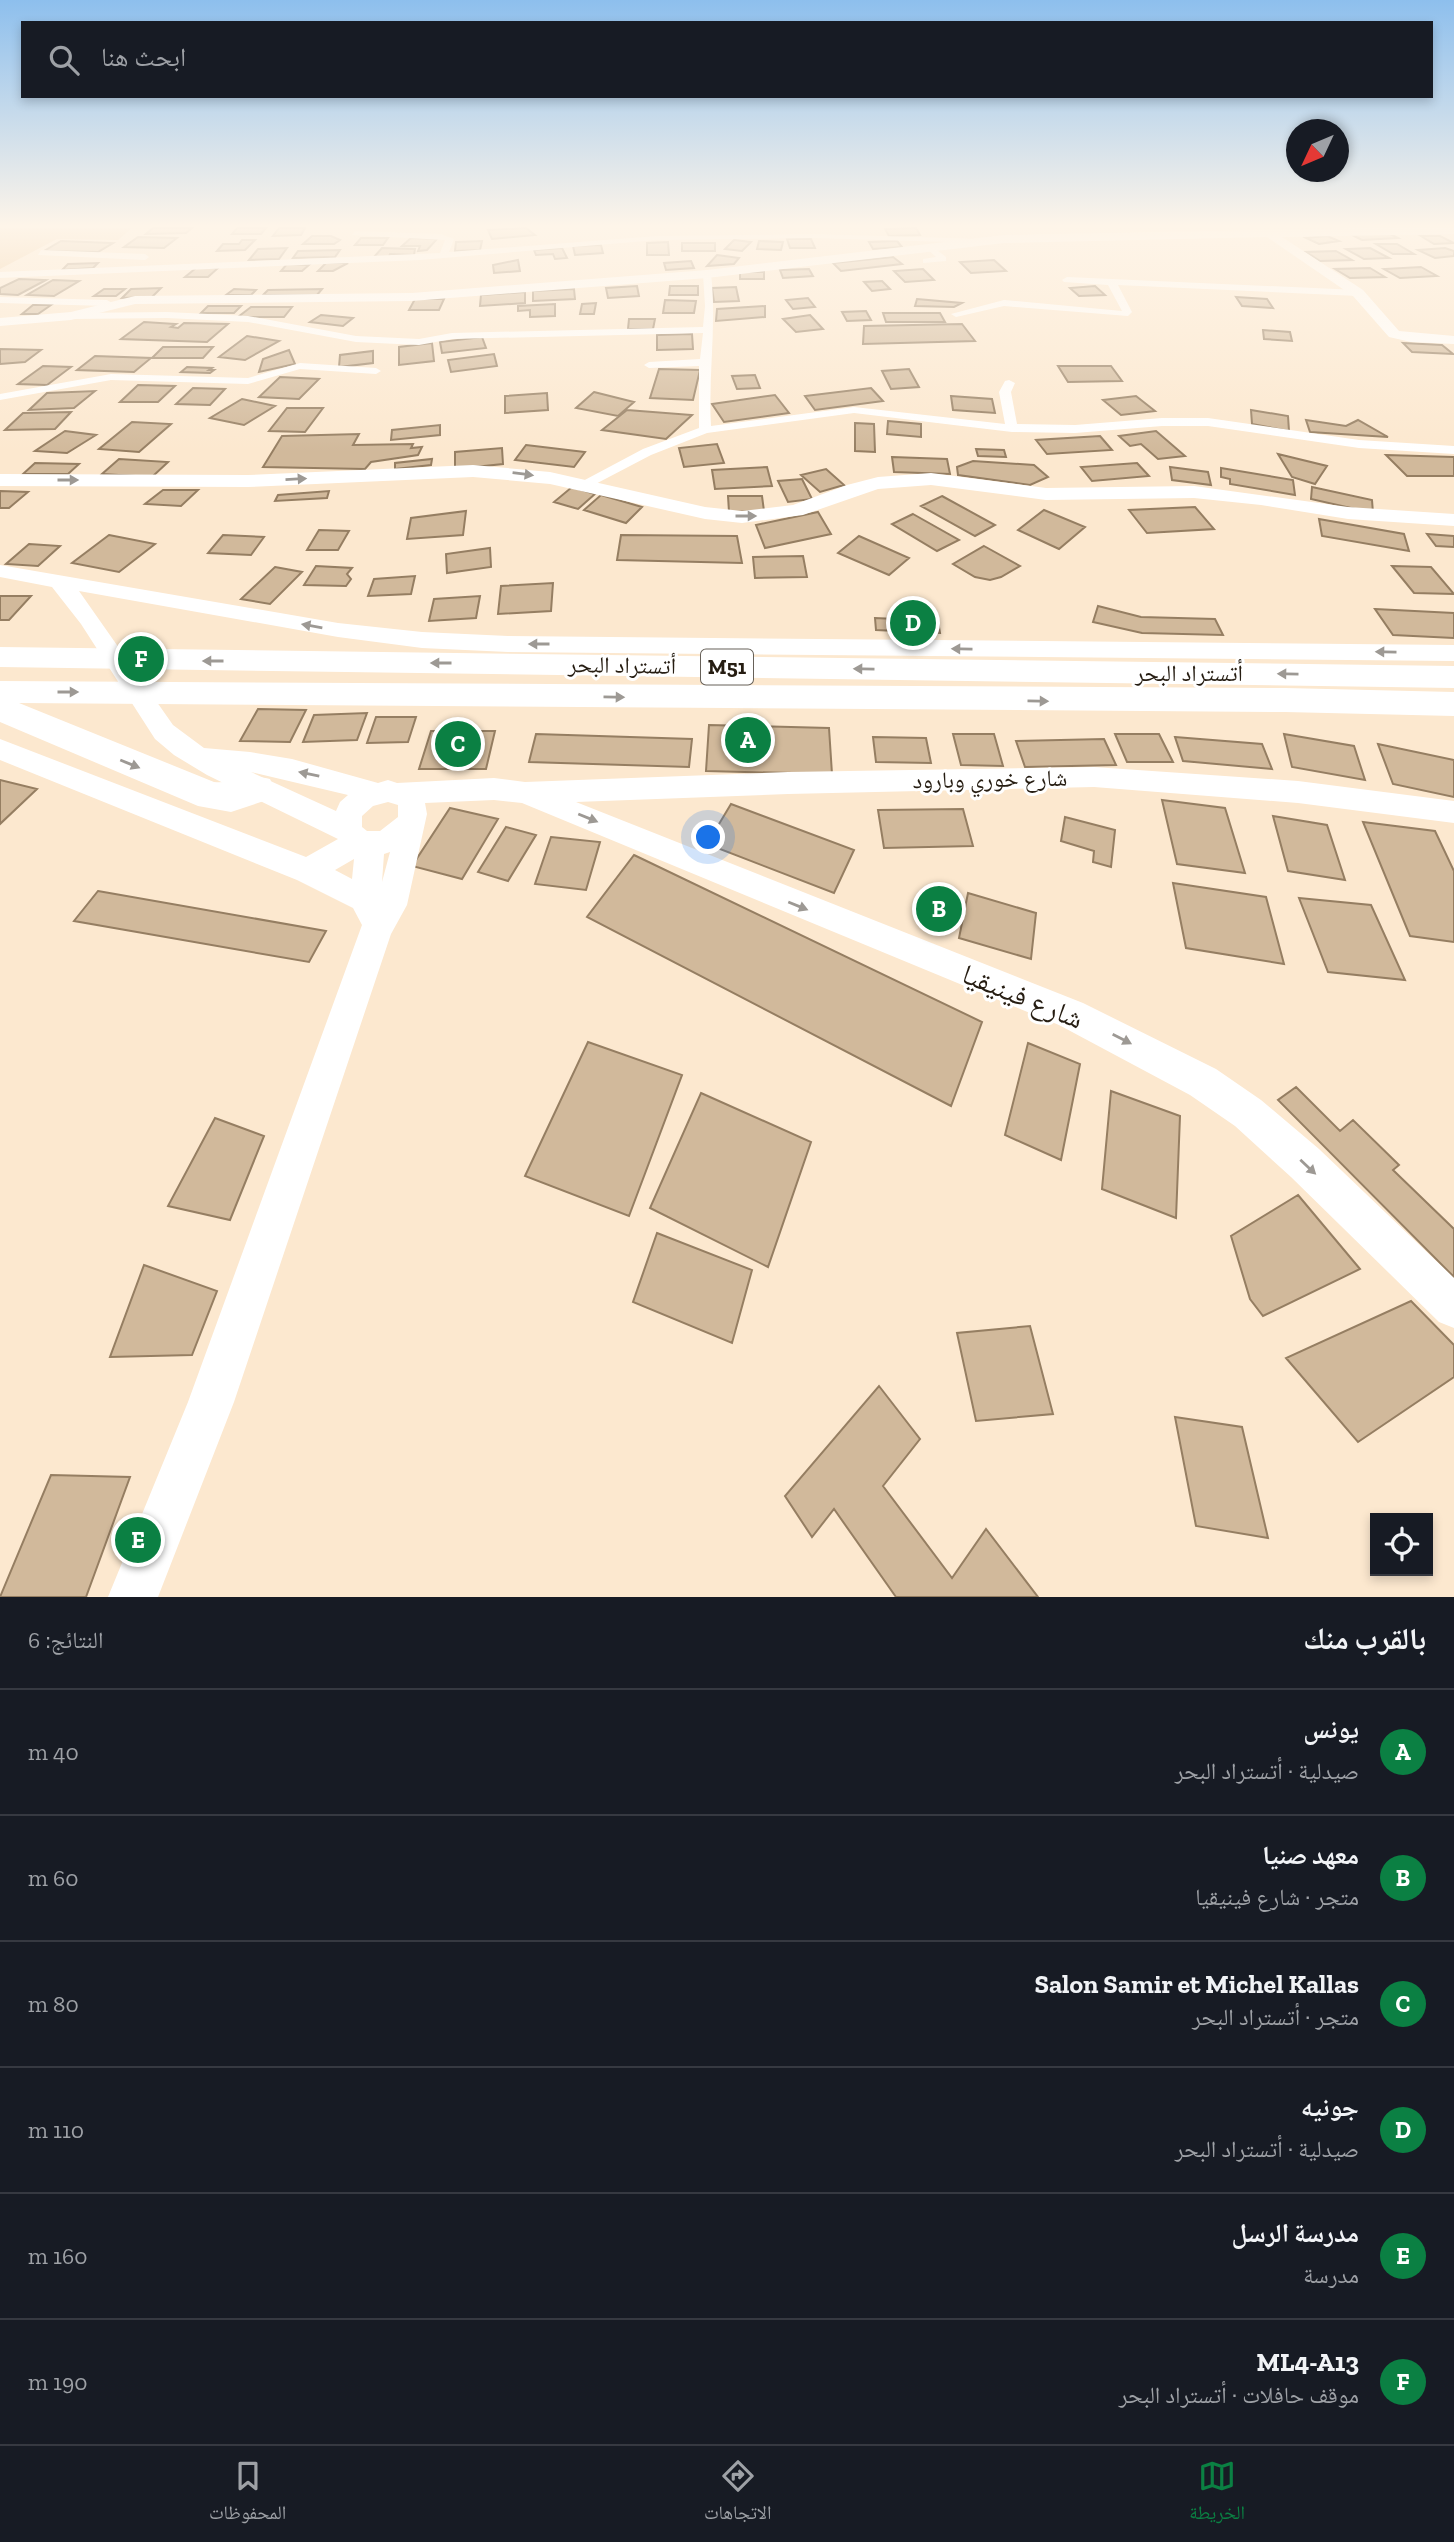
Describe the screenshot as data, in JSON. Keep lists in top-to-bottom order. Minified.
{"streets":{"highway":["أتستراد البحر","M51"],"street":["شارع خوري وبارود","شارع فينيقيا"]},"crossings":[["شارع خوري وبارود","شارع فينيقيا"]],"one_way":["شارع فينيقيا"],"north":"bottom left","page":{"search":"ابحث هنا","pins":["D","F","A","C","B","E"],"heading":["بالقرب منك","النتائج: 6"],"list":[{"mark":"A","name":"يونس","note":"صيدلية · أتستراد البحر","value":"40 m"},{"mark":"B","name":"معهد صنيا","note":"متجر · شارع فينيقيا","value":"60 m"},{"mark":"C","name":"Salon Samir et Michel Kallas","note":"متجر · أتستراد البحر","value":"80 m"},{"mark":"D","name":"جونيه","note":"صيدلية · أتستراد البحر","value":"110 m"},{"mark":"E","name":"مدرسة الرسل","note":"مدرسة","value":"160 m"},{"mark":"F","name":"ML4-A13","note":"موقف حافلات · أتستراد البحر","value":"190 m"}],"nav":["الخريطة","الاتجاهات","المحفوظات"]}}
